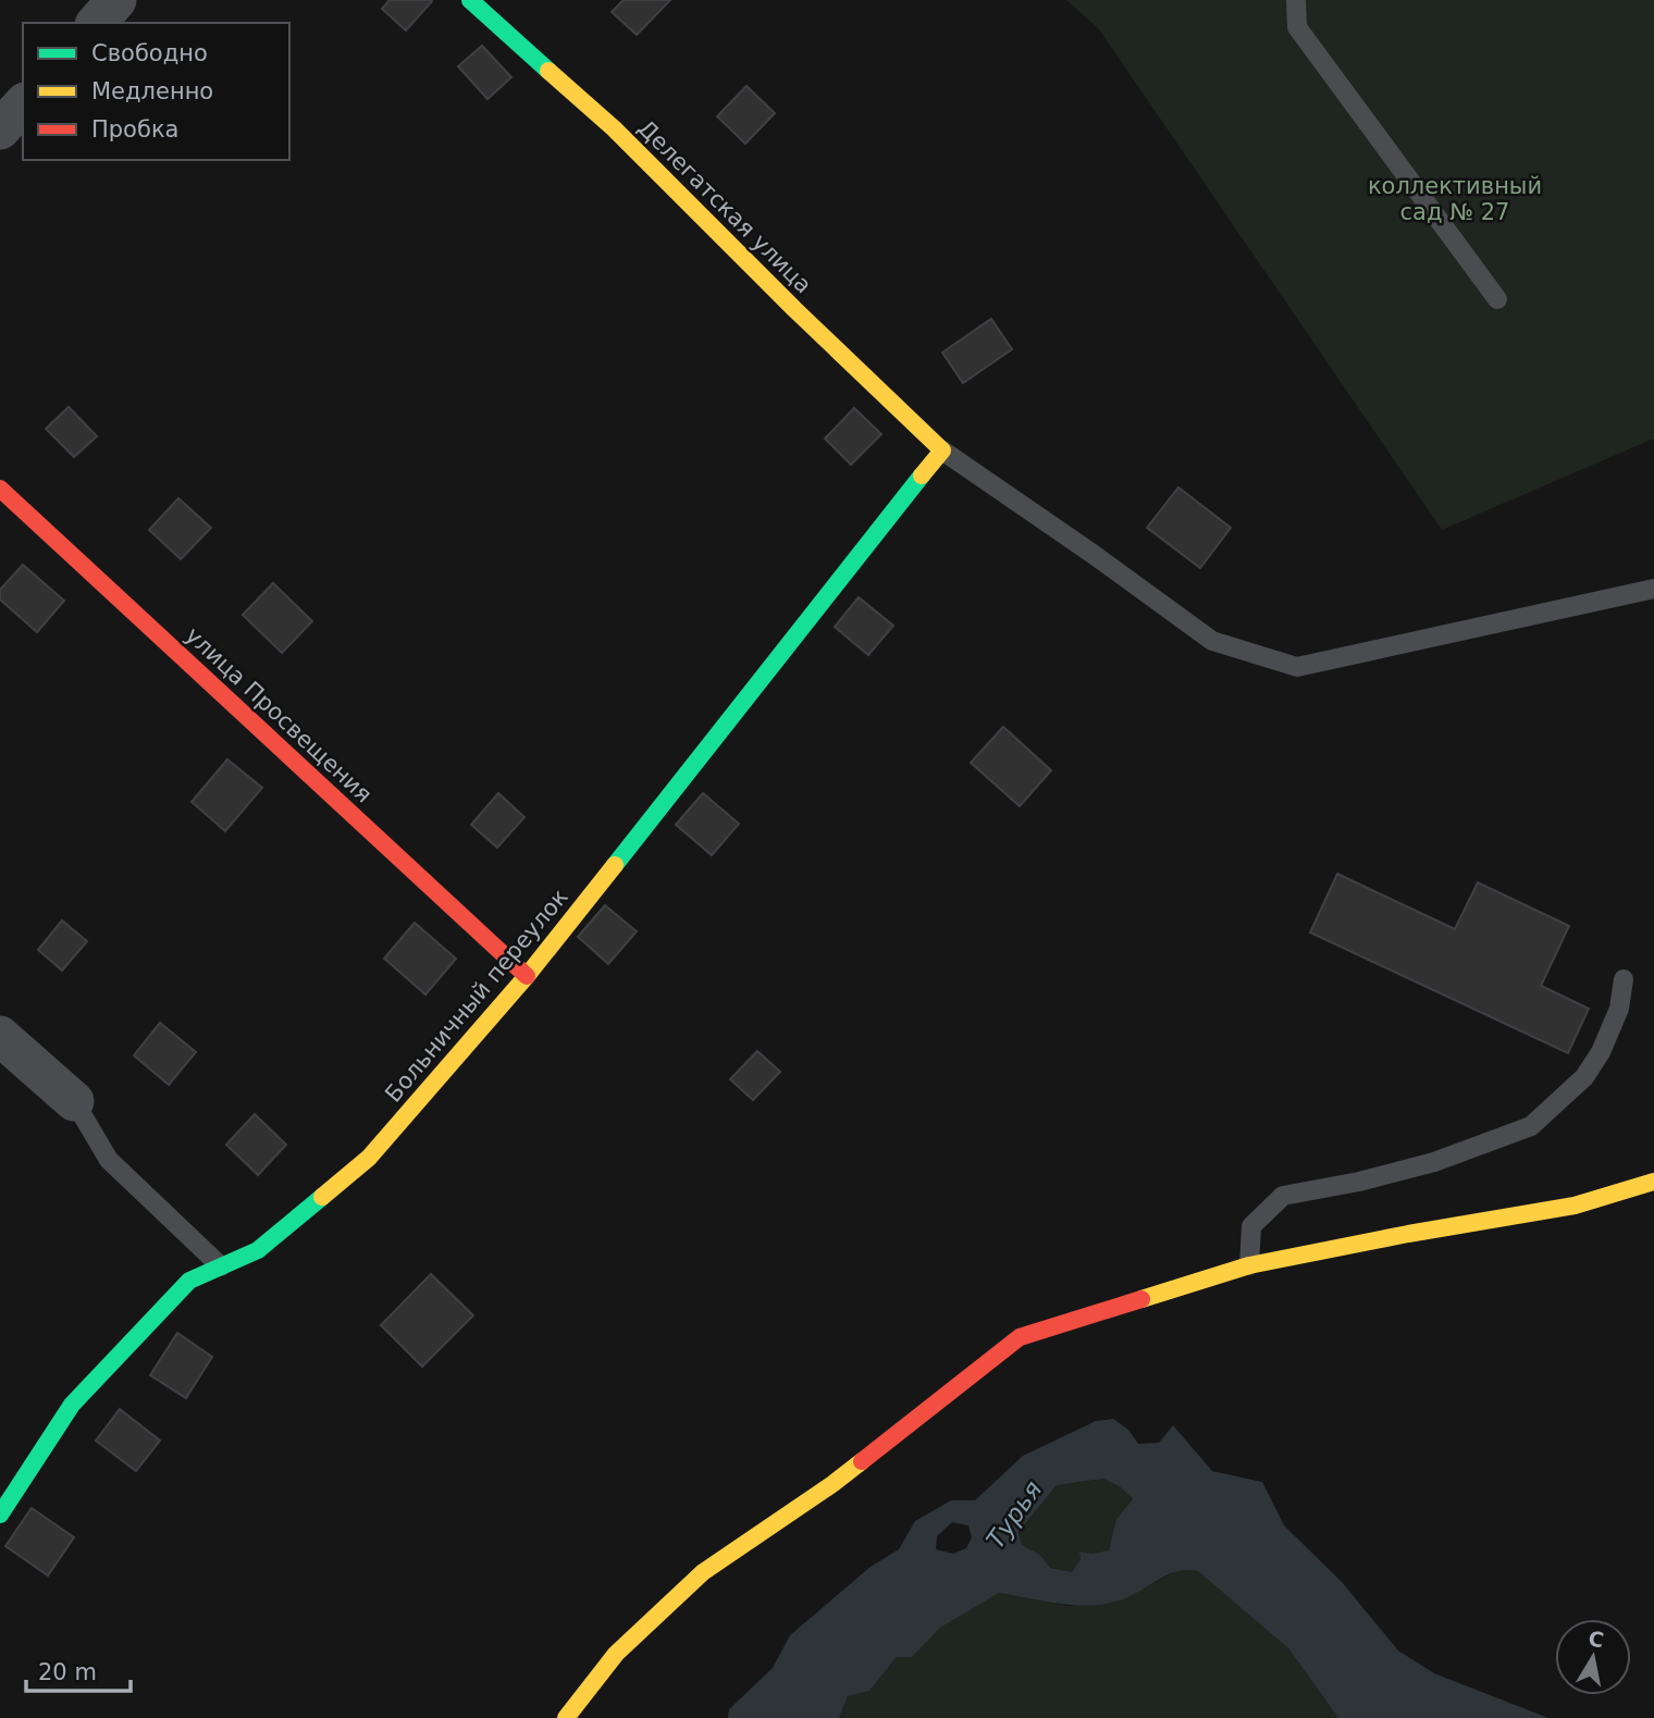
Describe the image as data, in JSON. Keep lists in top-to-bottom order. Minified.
{"streets":{"street":["Делегатская улица","улица Просвещения","Больничный переулок"]},"crossings":[["Делегатская улица","Больничный переулок"],["улица Просвещения","Больничный переулок"]],"water":["Турья"],"parks":["коллективный сад № 27"],"legend":["Свободно","Медленно","Пробка"],"scale_bar":"20 m","north":"top"}
